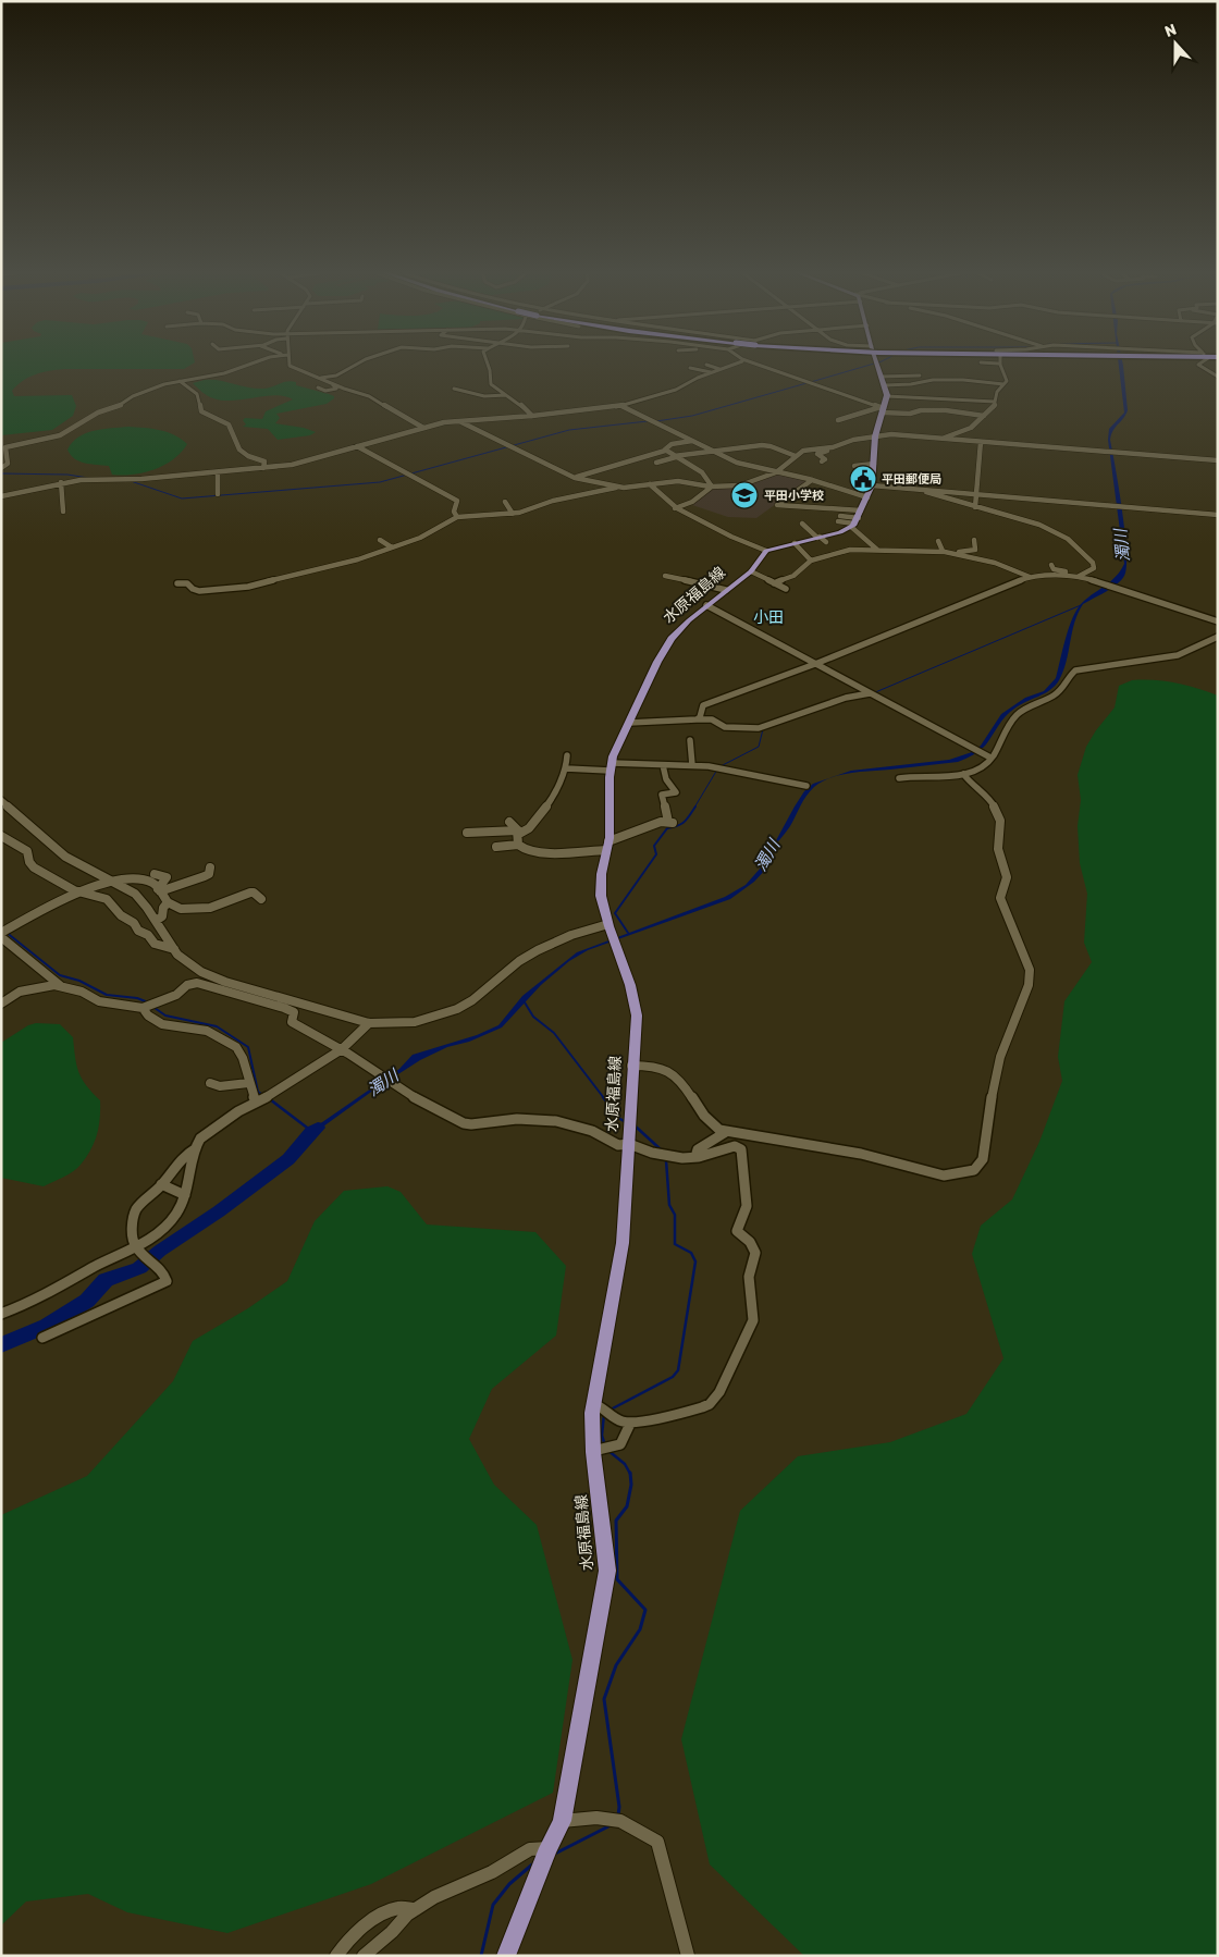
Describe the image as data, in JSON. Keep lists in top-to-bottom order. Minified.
{"streets":{"main road":["水原福島線"]},"districts":["小田"],"water":["濁川"],"places":{"public building":["平田郵便局"],"school or university":["平田小学校"]},"north":"top"}
